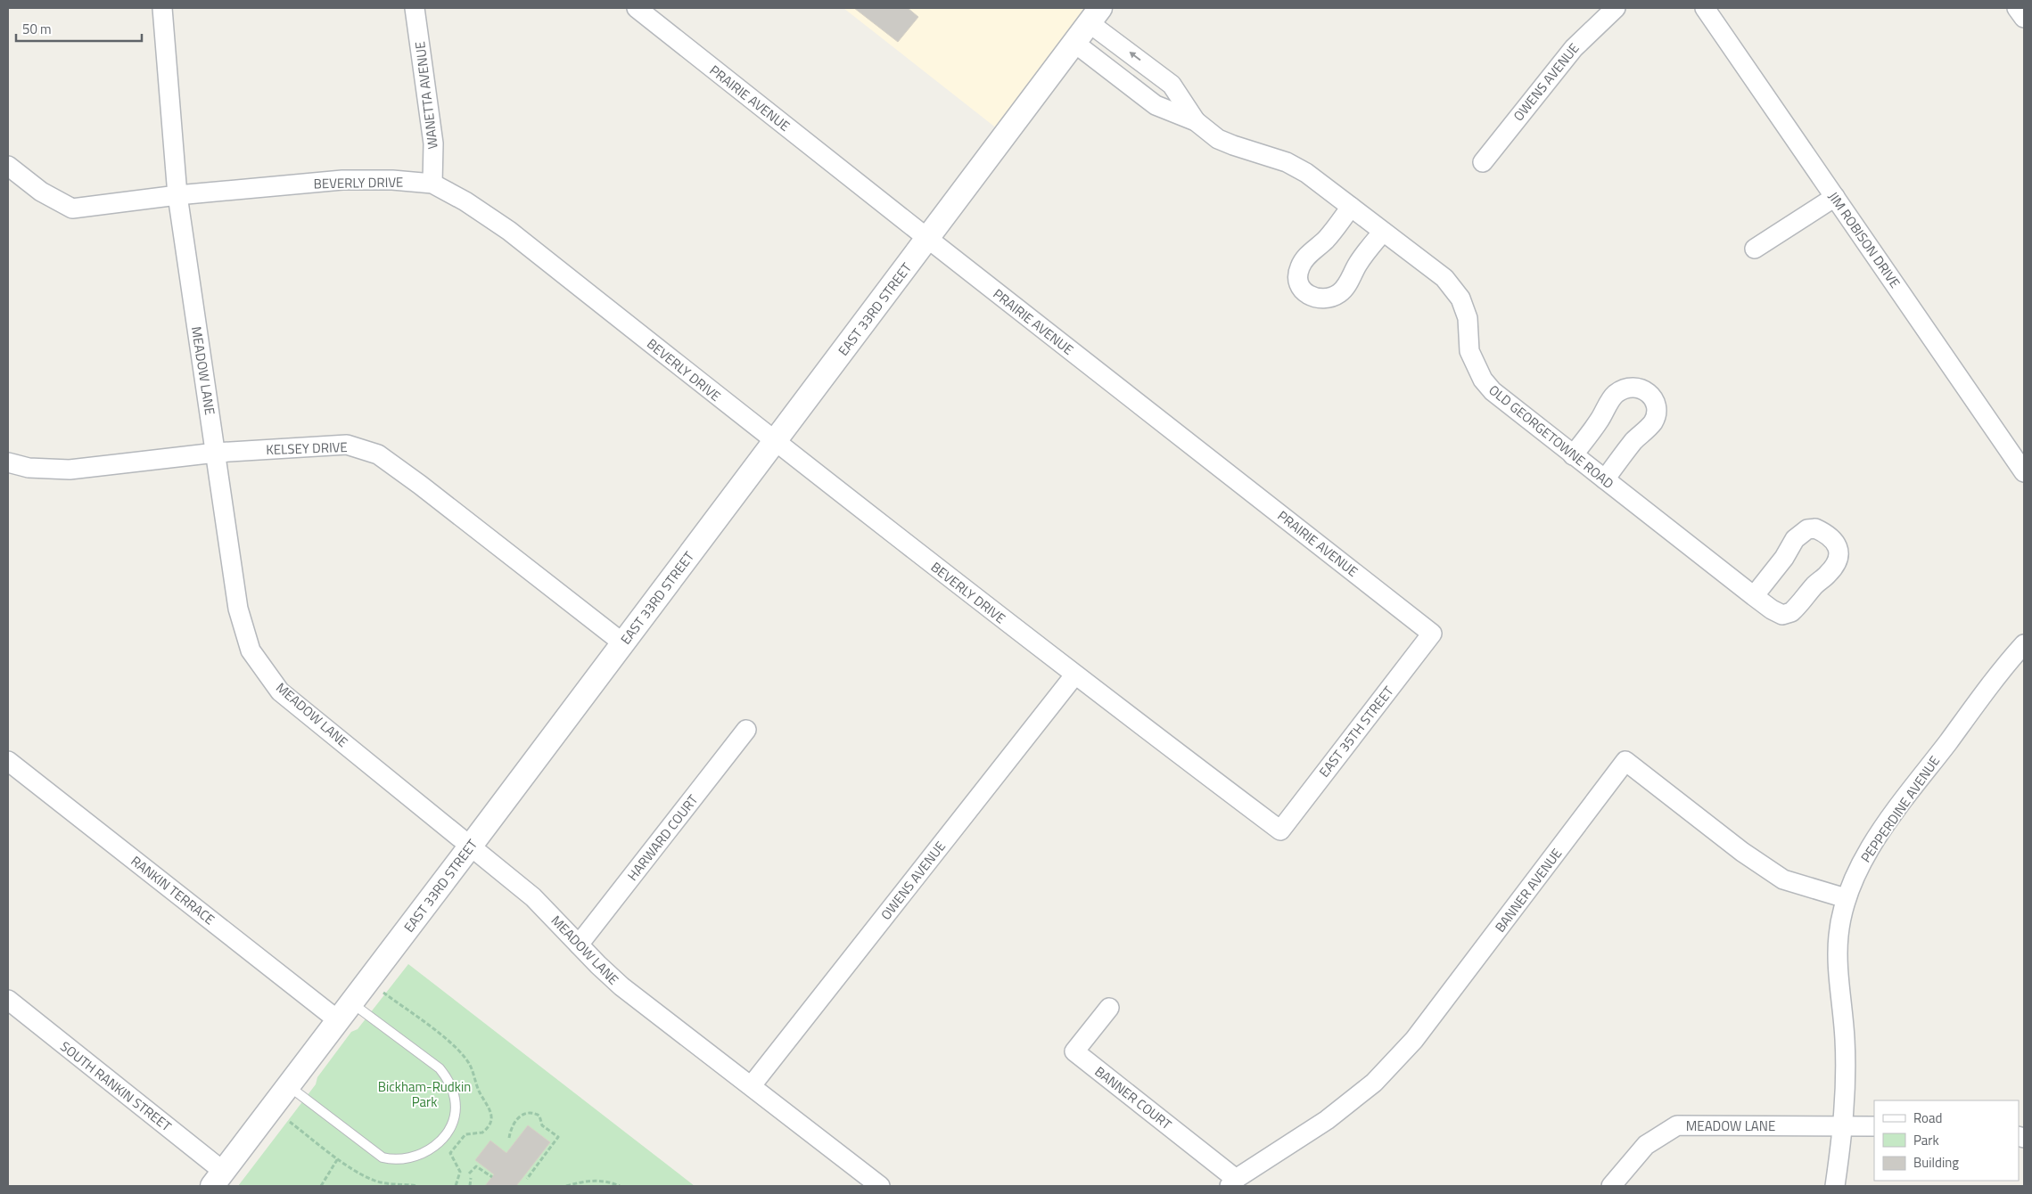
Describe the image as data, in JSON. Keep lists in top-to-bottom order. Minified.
{"streets":{"street":["OWENS AVENUE","WANETTA AVENUE","PRAIRIE AVENUE","BEVERLY DRIVE","JIM ROBISON DRIVE","EAST 33RD STREET","MEADOW LANE","OLD GEORGETOWNE ROAD","KELSEY DRIVE","EAST 35TH STREET","PEPPERDINE AVENUE","HARWARD COURT","RANKIN TERRACE","BANNER AVENUE","SOUTH RANKIN STREET","BANNER COURT"]},"crossings":[["OWENS AVENUE","BEVERLY DRIVE"],["OWENS AVENUE","MEADOW LANE"],["WANETTA AVENUE","BEVERLY DRIVE"],["PRAIRIE AVENUE","EAST 33RD STREET"],["PRAIRIE AVENUE","EAST 35TH STREET"],["BEVERLY DRIVE","EAST 33RD STREET"],["BEVERLY DRIVE","MEADOW LANE"],["BEVERLY DRIVE","EAST 35TH STREET"],["EAST 33RD STREET","MEADOW LANE"],["EAST 33RD STREET","OLD GEORGETOWNE ROAD"],["EAST 33RD STREET","KELSEY DRIVE"],["EAST 33RD STREET","RANKIN TERRACE"],["EAST 33RD STREET","SOUTH RANKIN STREET"],["MEADOW LANE","KELSEY DRIVE"],["MEADOW LANE","PEPPERDINE AVENUE"],["MEADOW LANE","HARWARD COURT"],["PEPPERDINE AVENUE","BANNER AVENUE"],["BANNER AVENUE","BANNER COURT"]],"parks":["Bickham-Rudkin Park"],"legend":["Road","Park","Building"],"scale_bar":"50 m"}
